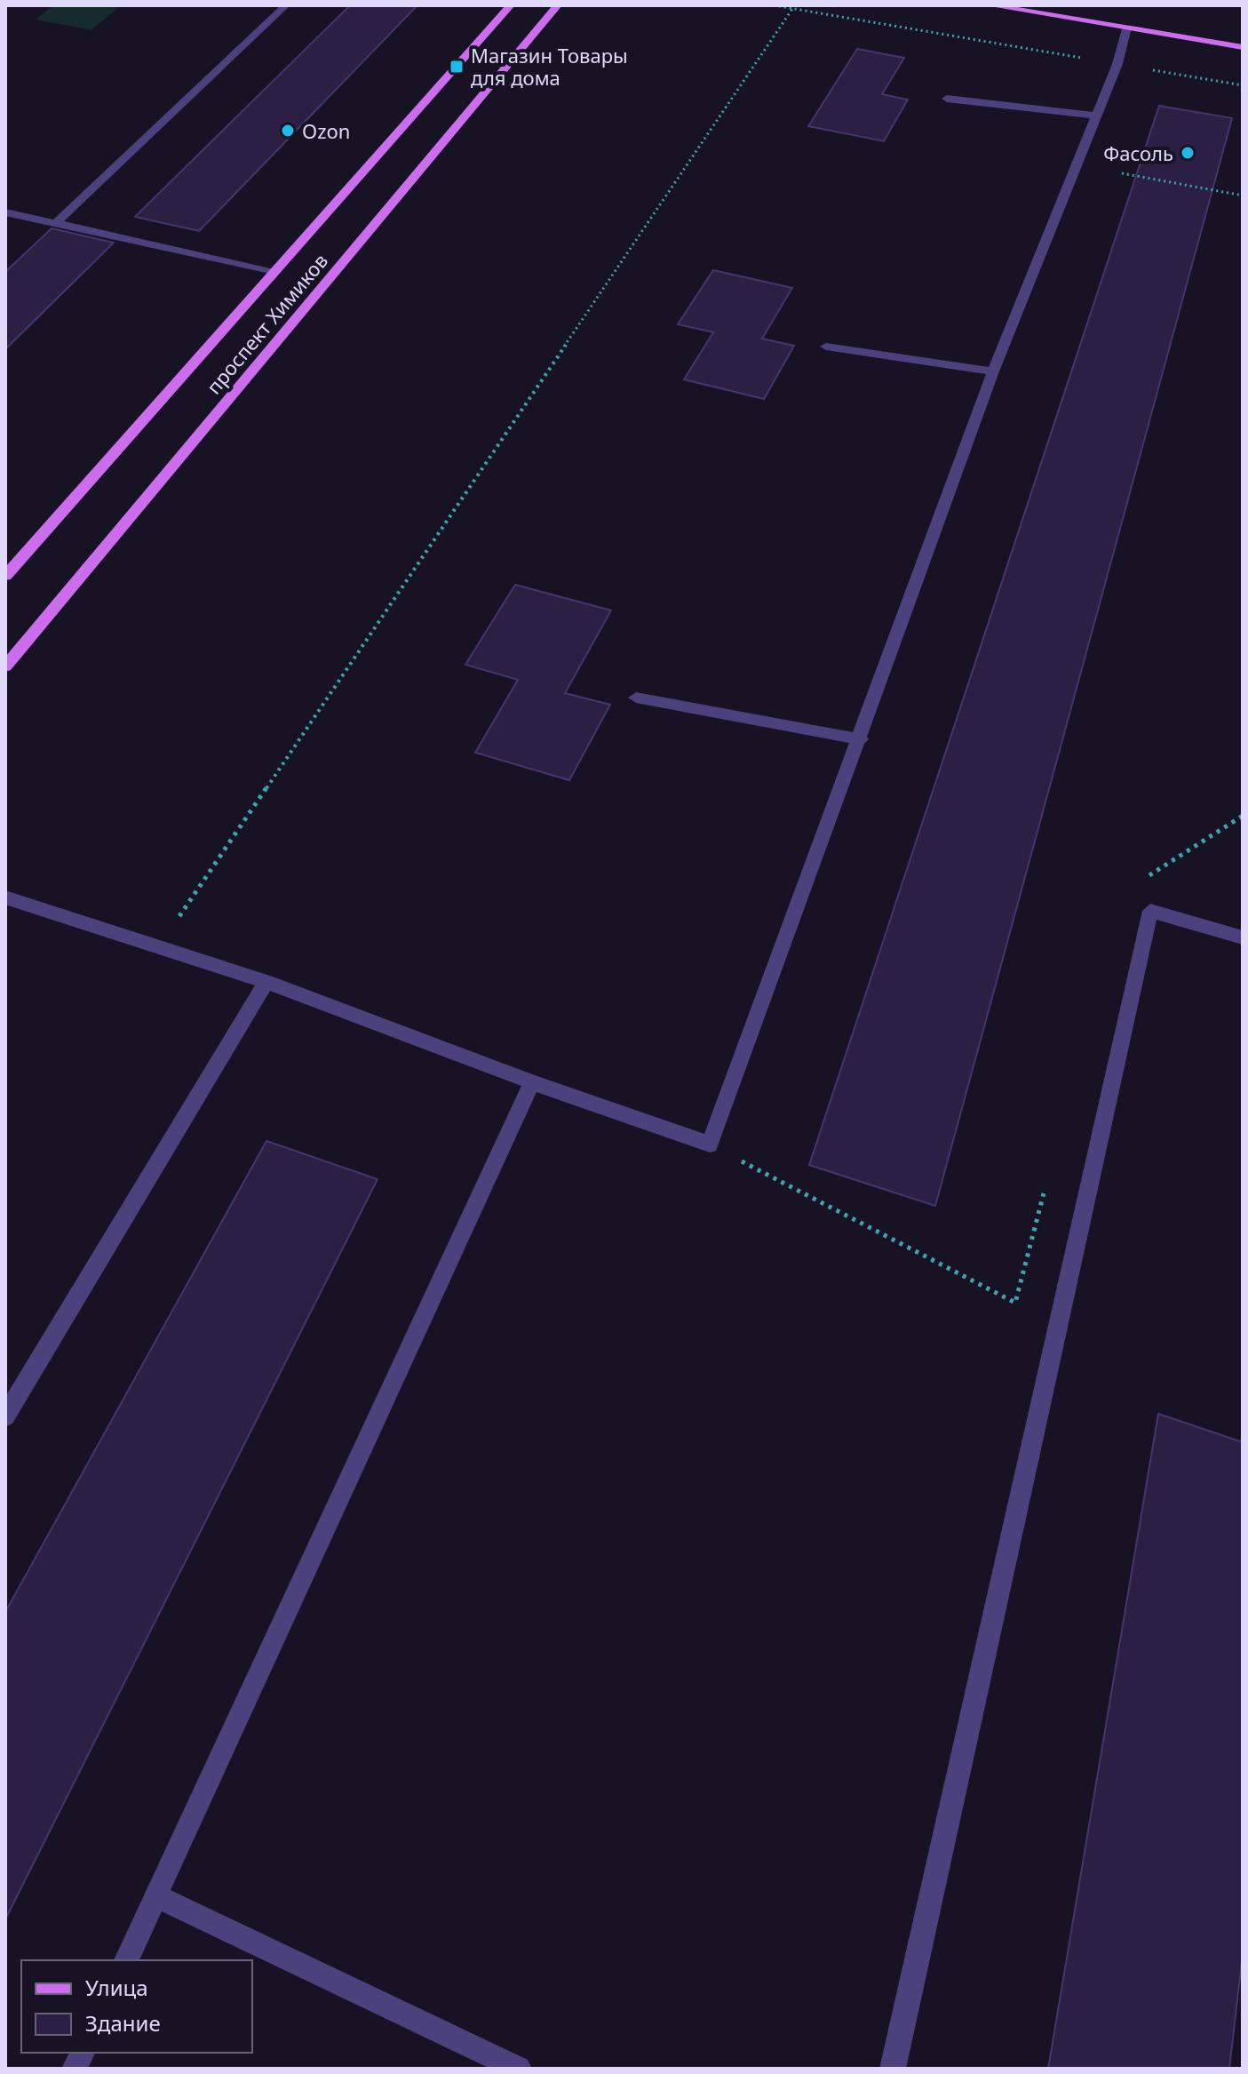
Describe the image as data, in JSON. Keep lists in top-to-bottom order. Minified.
{"streets":{"main road":["проспект Химиков"]},"places":{"transit":["Магазин Товары для дома"],"other":["Ozon","Фасоль"]},"legend":["Улица","Здание"]}
